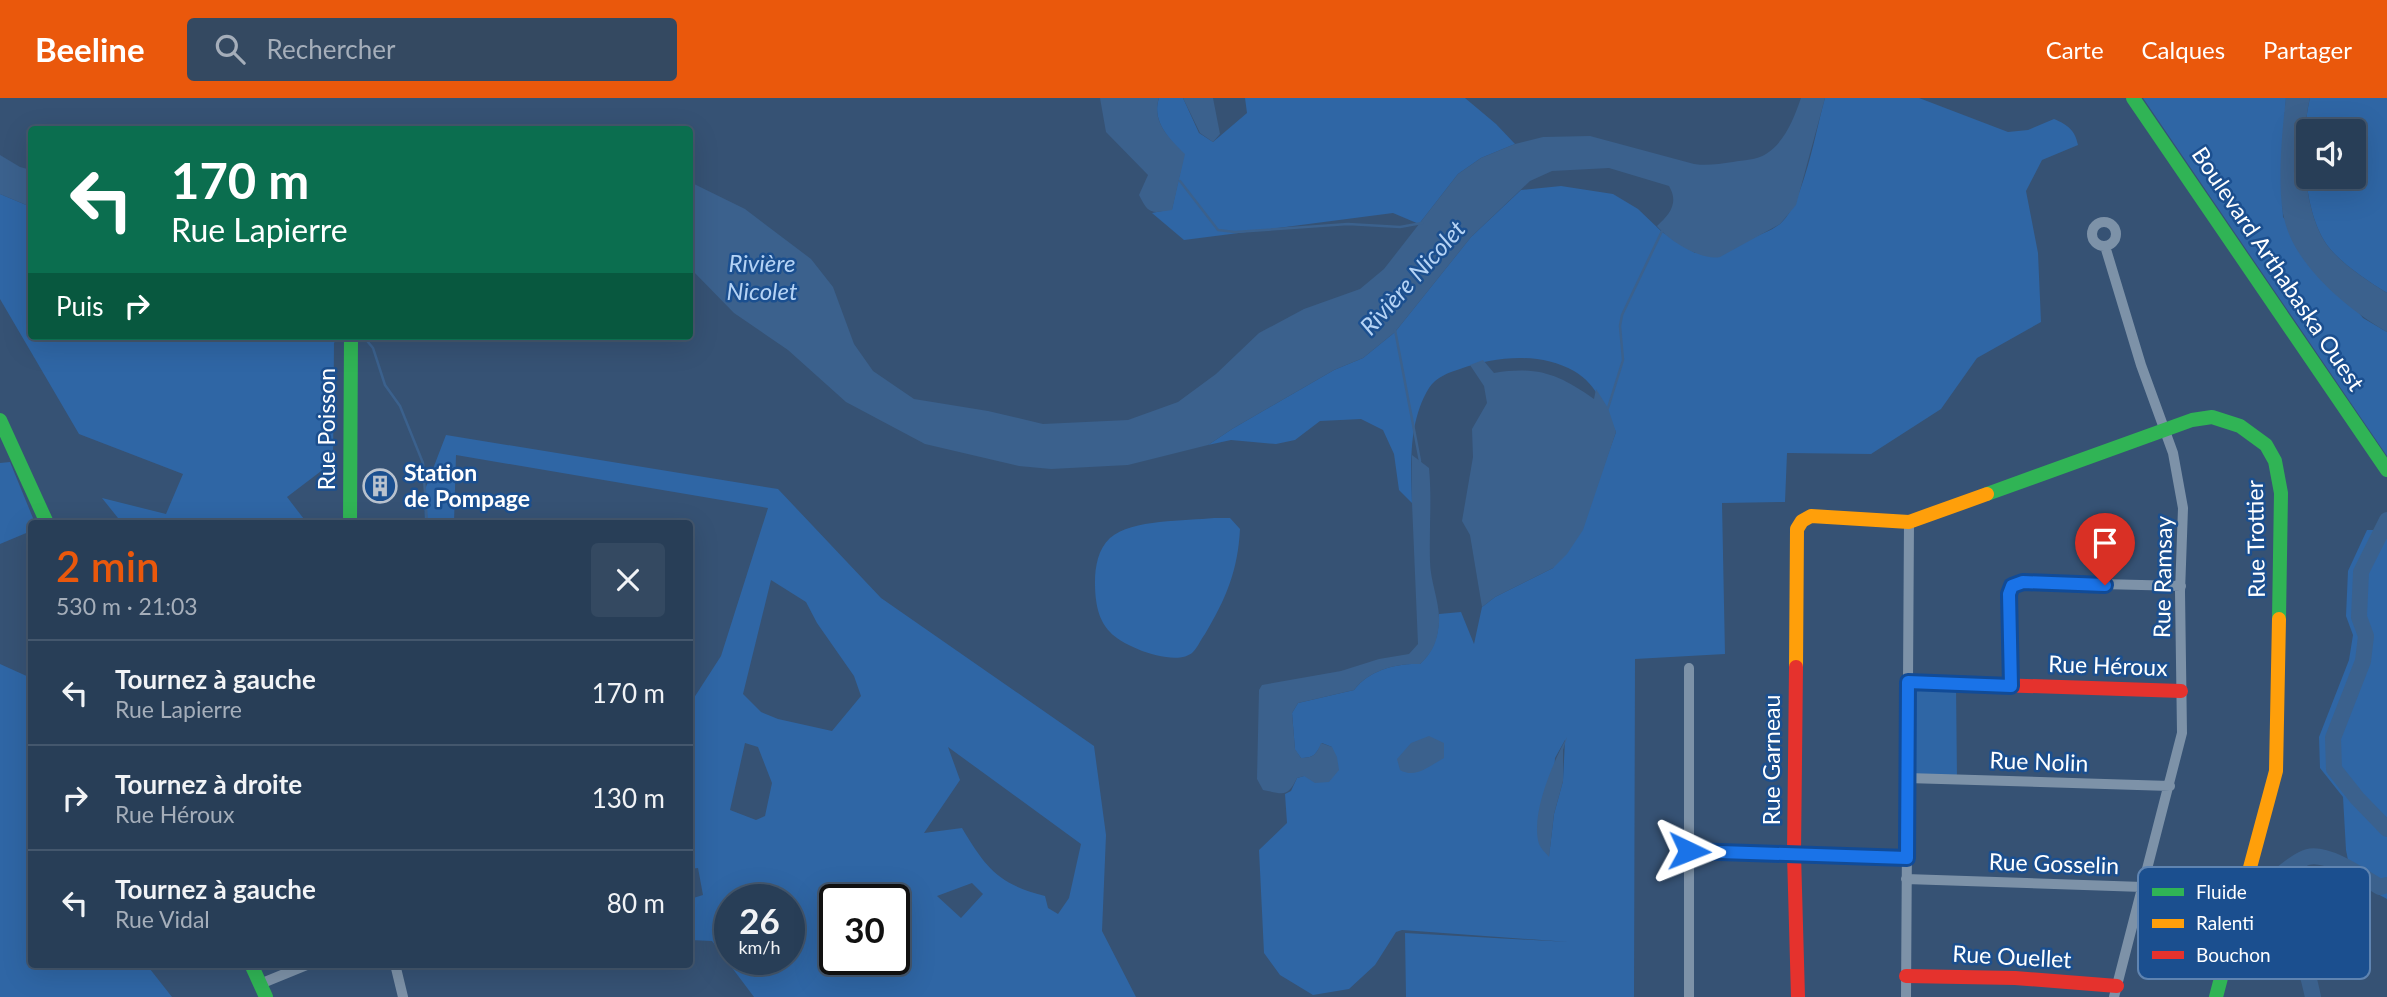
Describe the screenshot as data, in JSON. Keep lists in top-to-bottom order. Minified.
{"streets":{"street":["Boulevard Arthabaska Ouest","Rue Poisson","Rue Trottier","Rue Ramsay","Rue Héroux","Rue Garneau","Rue Nolin","Rue Gosselin","Rue Ouellet"]},"crossings":[["Rue Trottier","Rue Ramsay"],["Rue Trottier","Rue Garneau"],["Rue Ramsay","Rue Héroux"],["Rue Ramsay","Rue Nolin"],["Rue Ramsay","Rue Ouellet"]],"water":["Rivière Nicolet"],"places":{"building":["Station de Pompage"]},"legend":["Fluide","Ralenti","Bouchon"],"page":{"header":"Beeline","search":"Rechercher","nav":["Carte","Calques","Partager"],"turn":["170 m","Rue Lapierre"],"then":"Puis","heading":["2 min","530 m · 21:03"],"list":[{"name":"Tournez à gauche","note":"Rue Lapierre","value":"170 m"},{"name":"Tournez à droite","note":"Rue Héroux","value":"130 m"},{"name":"Tournez à gauche","note":"Rue Vidal","value":"80 m"}],"speed":"26 km/h","limit":"30"}}
